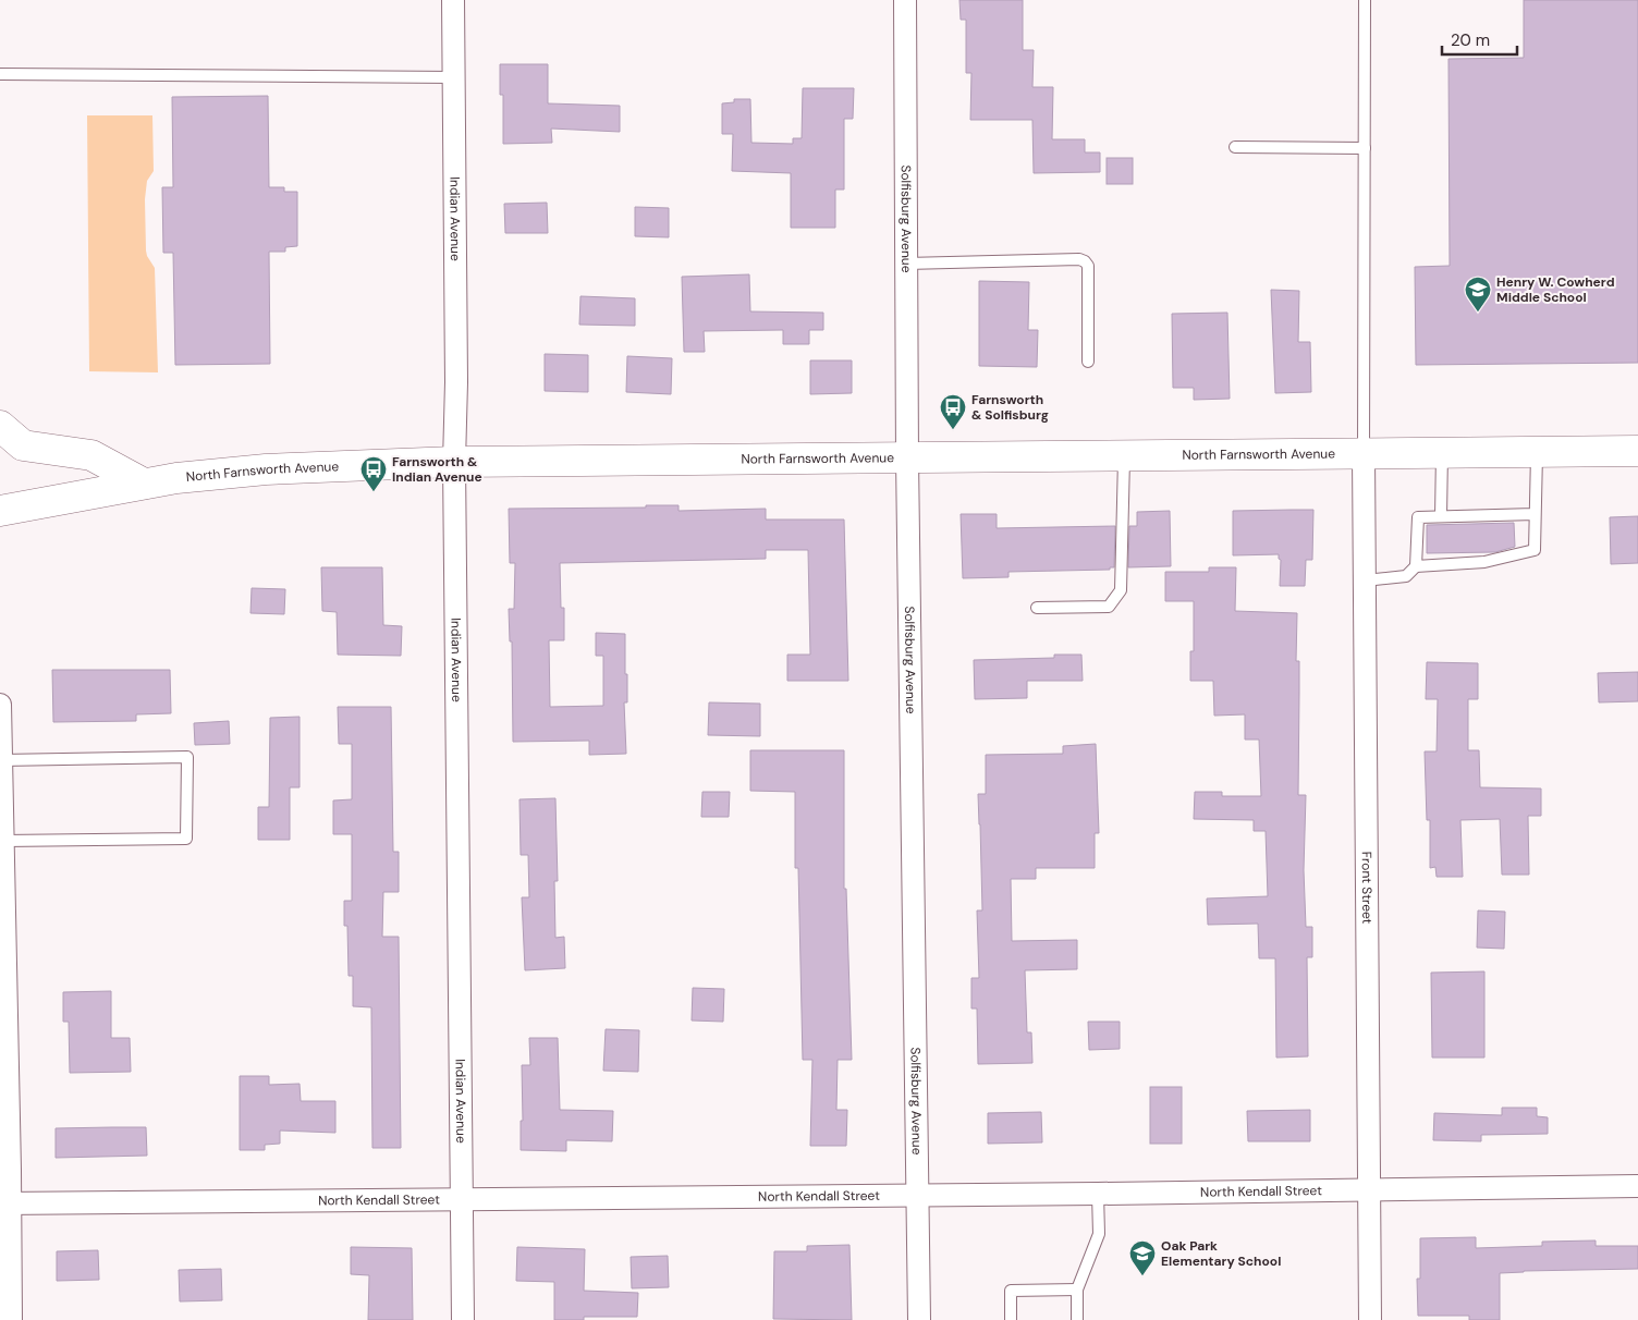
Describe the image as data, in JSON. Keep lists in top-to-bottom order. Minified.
{"streets":{"main road":["North Farnsworth Avenue"],"street":["Indian Avenue","Solfisburg Avenue","Front Street","North Kendall Street"]},"crossings":[["Indian Avenue","North Farnsworth Avenue"],["Indian Avenue","North Kendall Street"],["Solfisburg Avenue","North Farnsworth Avenue"],["Solfisburg Avenue","North Kendall Street"],["North Farnsworth Avenue","Front Street"],["Front Street","North Kendall Street"]],"places":{"school or university":["Henry W. Cowherd Middle School","Oak Park Elementary School"],"bus stop":["Farnsworth & Solfisburg","Farnsworth & Indian Avenue"]},"scale_bar":"20 m"}
